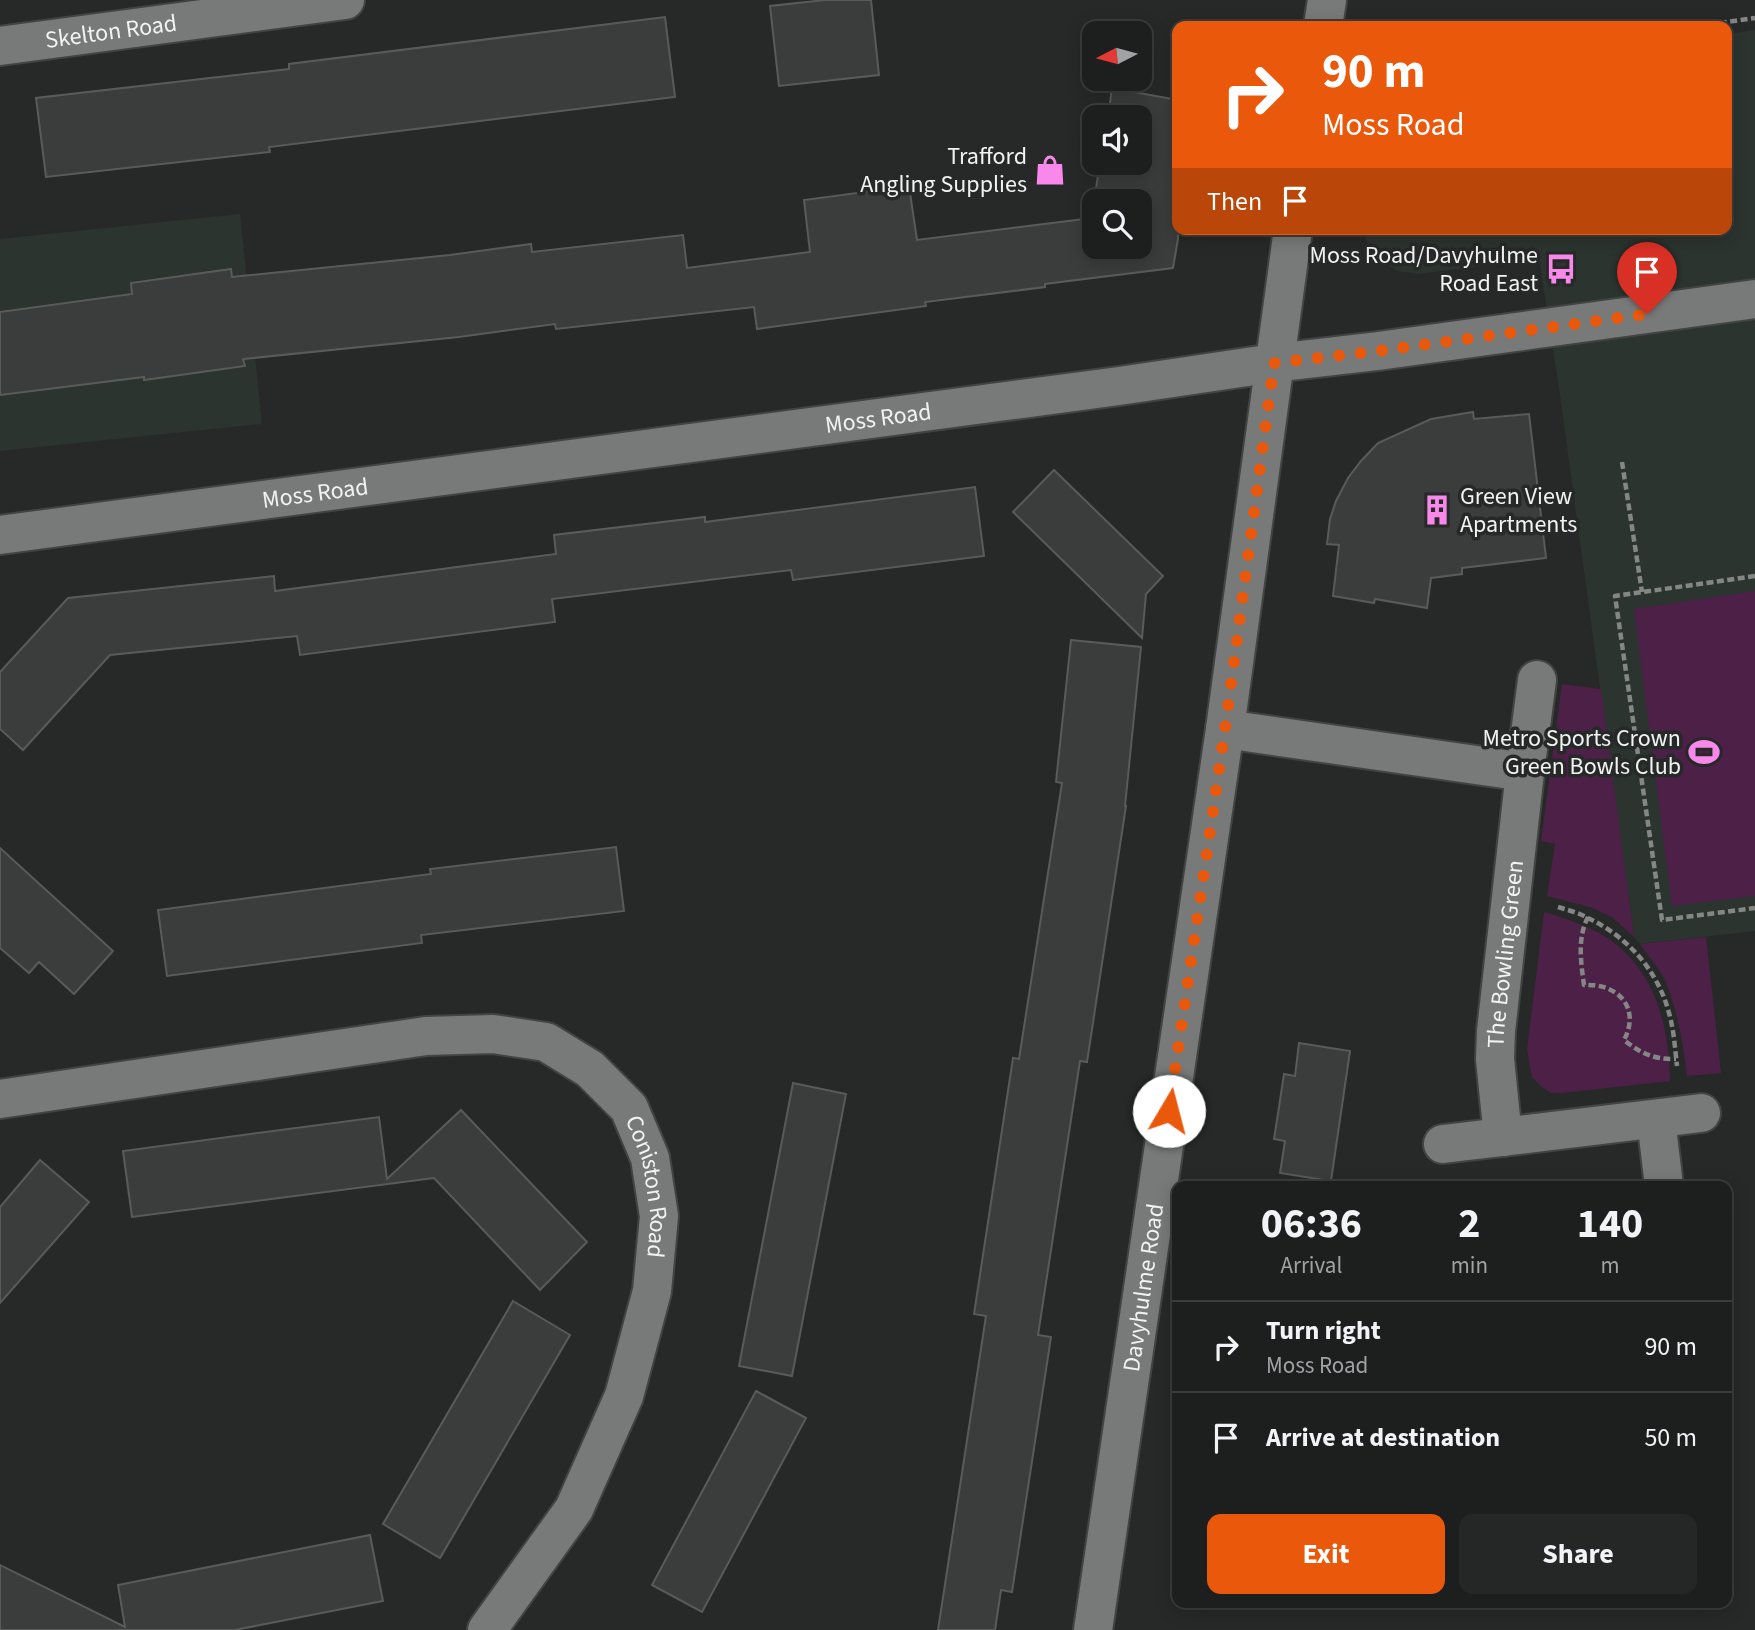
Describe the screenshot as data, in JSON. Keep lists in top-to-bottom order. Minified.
{"streets":{"street":["Skelton Road","Moss Road","The Bowling Green","Coniston Road","Davyhulme Road"]},"crossings":[["Moss Road","Davyhulme Road"]],"places":{"shop":["Trafford Angling Supplies"],"bus stop":["Moss Road/Davyhulme Road East"],"building":["Green View Apartments"],"sports":["Metro Sports Crown Green Bowls Club"]},"north":"left","page":{"turn":["90 m","Moss Road"],"then":"Then","eta":["06:36","Arrival","2","min","140","m"],"list":[{"name":"Turn right","note":"Moss Road","value":"90 m"},{"name":"Arrive at destination","value":"50 m"}],"buttons":["Exit","Share"]}}
